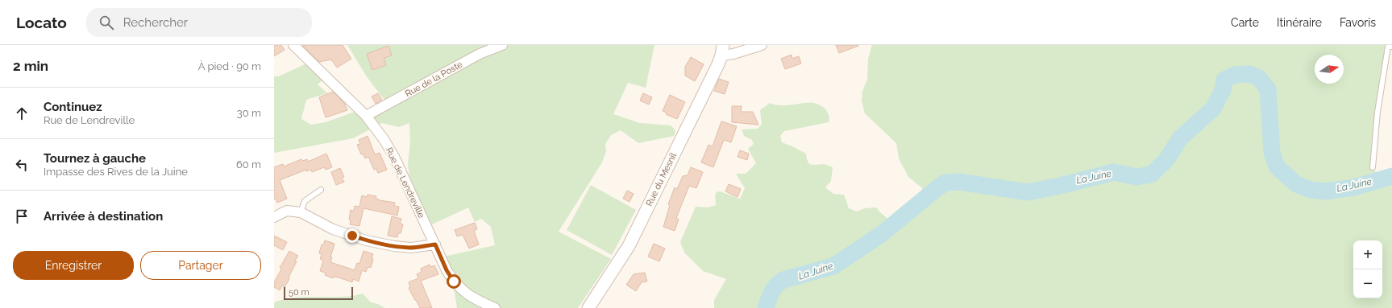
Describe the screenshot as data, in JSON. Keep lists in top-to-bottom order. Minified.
{"streets":{"street":["Rue de la Poste","Rue du Mesnil","Rue de Lendreville"]},"crossings":[["Rue de la Poste","Rue de Lendreville"]],"water":["La Juine"],"scale_bar":"50 m","north":"right","page":{"header":"Locato","search":"Rechercher","nav":["Carte","Itinéraire","Favoris"],"heading":["2 min","À pied · 90 m"],"list":[["Continuez","Rue de Lendreville","30 m"],["Tournez à gauche","Impasse des Rives de la Juine","60 m"],"Arrivée à destination"],"map_buttons":["+","−"],"buttons":["Enregistrer","Partager"],"scale":"50 m"}}
